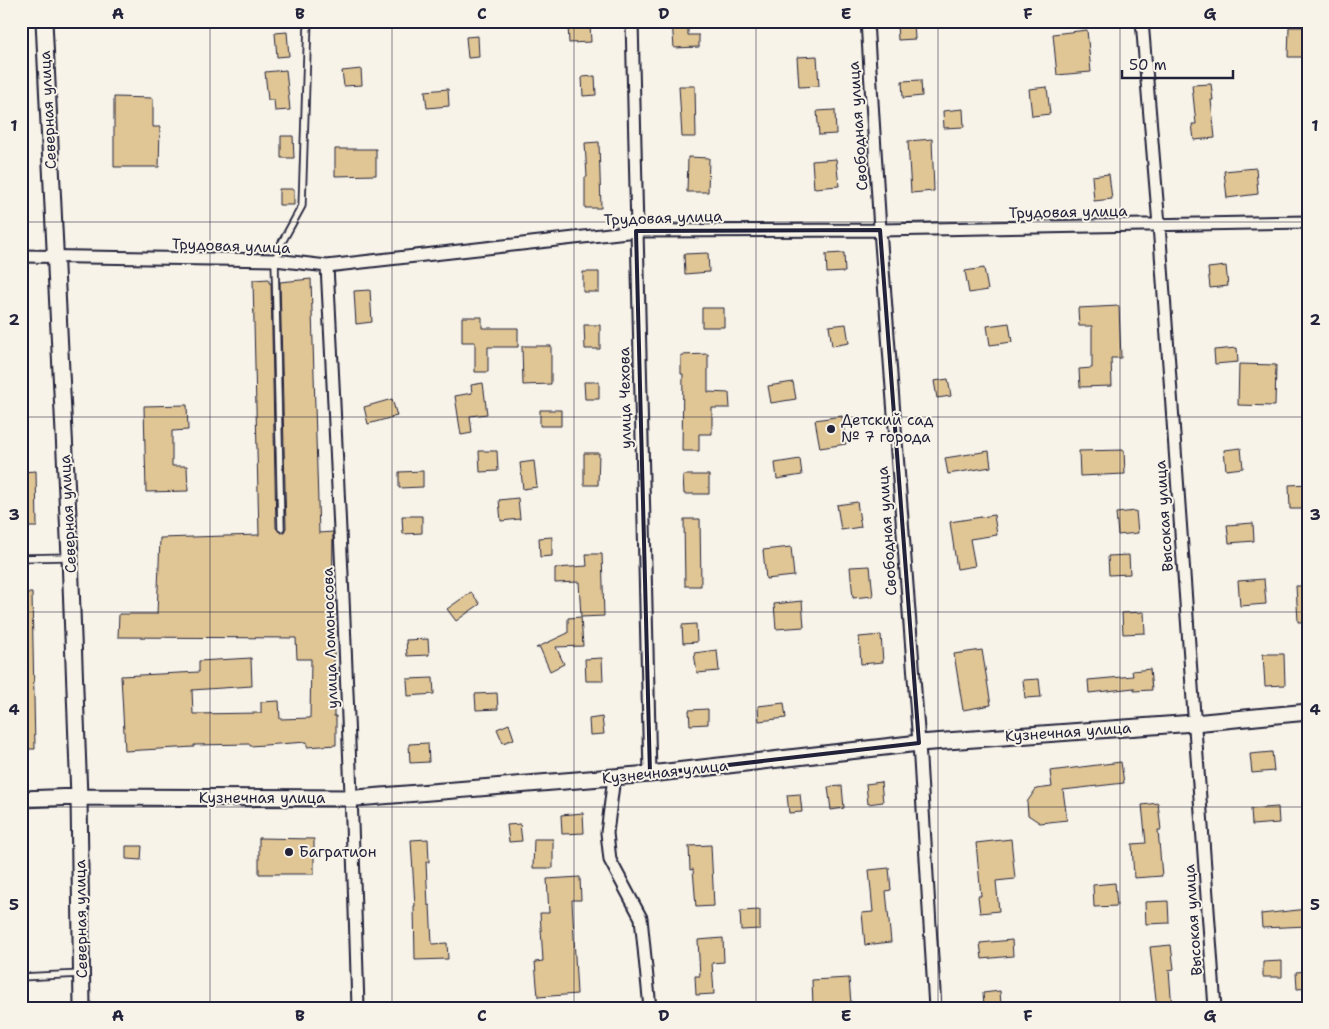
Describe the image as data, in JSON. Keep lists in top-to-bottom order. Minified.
{"streets":{"street":["Северная улица","Свободная улица","Трудовая улица","улица Чехова","Высокая улица","улица Ломоносова","Кузнечная улица"]},"crossings":[["Северная улица","Трудовая улица"],["Северная улица","Кузнечная улица"],["Свободная улица","Трудовая улица"],["Свободная улица","Кузнечная улица"],["Трудовая улица","улица Чехова"],["Трудовая улица","Высокая улица"],["Трудовая улица","улица Ломоносова"],["улица Чехова","Кузнечная улица"],["Высокая улица","Кузнечная улица"],["улица Ломоносова","Кузнечная улица"]],"places":["Детский сад № 7 города","Багратион"],"scale_bar":"50 m","grid":{"columns":["A","B","C","D","E","F","G"],"rows":["1","2","3","4","5"]}}
